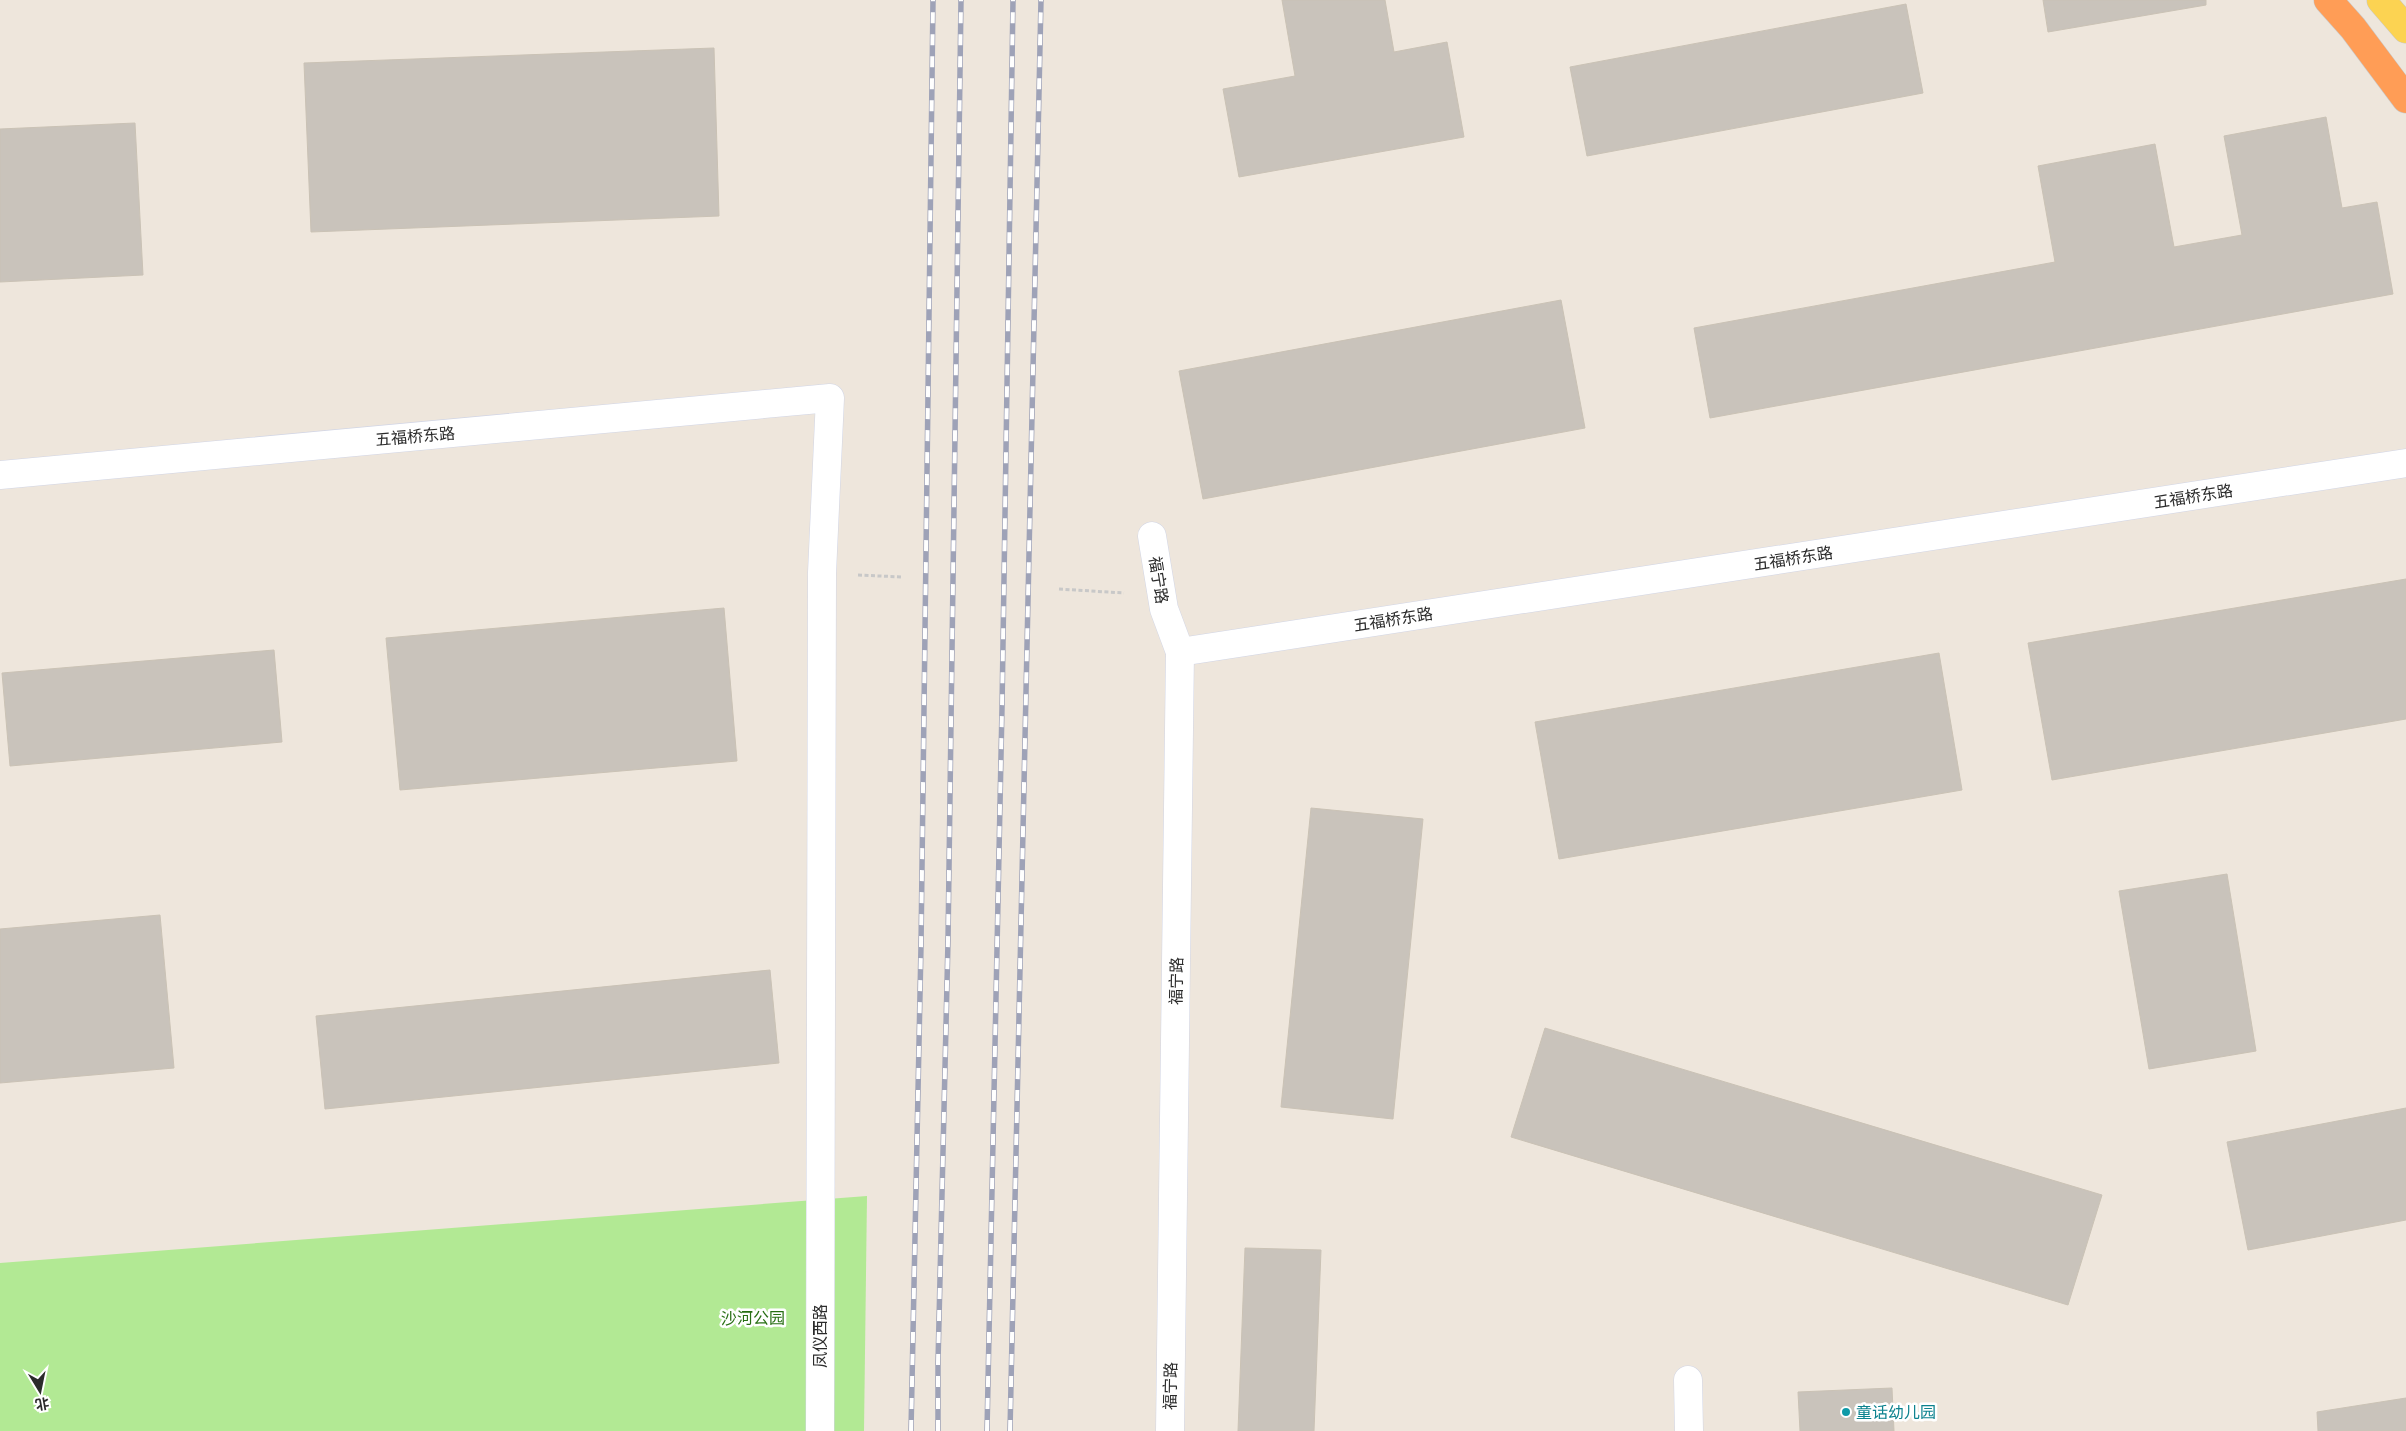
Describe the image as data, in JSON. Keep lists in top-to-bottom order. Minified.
{"streets":{"street":["五福桥东路","福宁路","凤仪西路"]},"crossings":[["五福桥东路","福宁路"],["五福桥东路","凤仪西路"]],"parks":["沙河公园"],"places":["童话幼儿园"],"north":"bottom"}
